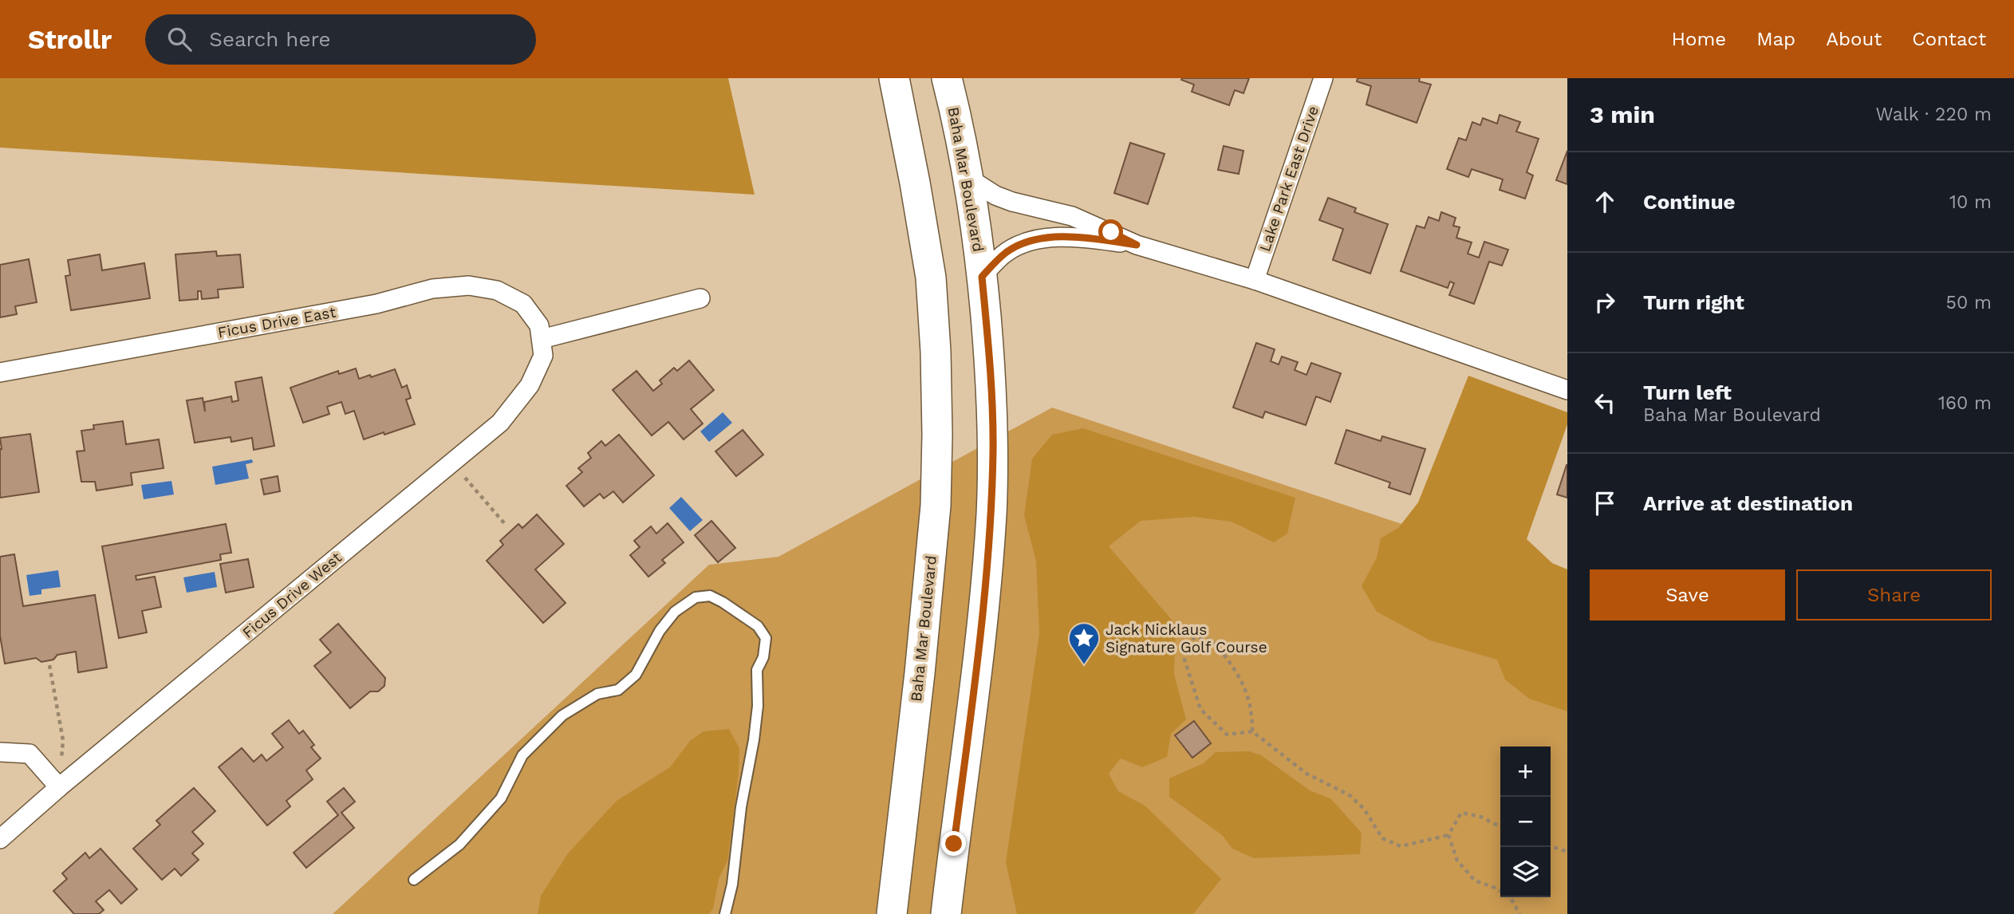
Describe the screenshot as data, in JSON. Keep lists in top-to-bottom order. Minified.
{"streets":{"main road":["Baha Mar Boulevard"],"street":["Lake Park East Drive","Ficus Drive East","Ficus Drive West"]},"crossings":[["Ficus Drive East","Ficus Drive West"]],"places":{"place":["Jack Nicklaus Signature Golf Course"]},"page":{"header":"Strollr","search":"Search here","nav":["Home","Map","About","Contact"],"heading":["3 min","Walk · 220 m"],"list":[["Continue","10 m"],["Turn right","50 m"],["Turn left","Baha Mar Boulevard","160 m"],"Arrive at destination"],"buttons":["Save","Share"],"map_buttons":["+","−"]}}
